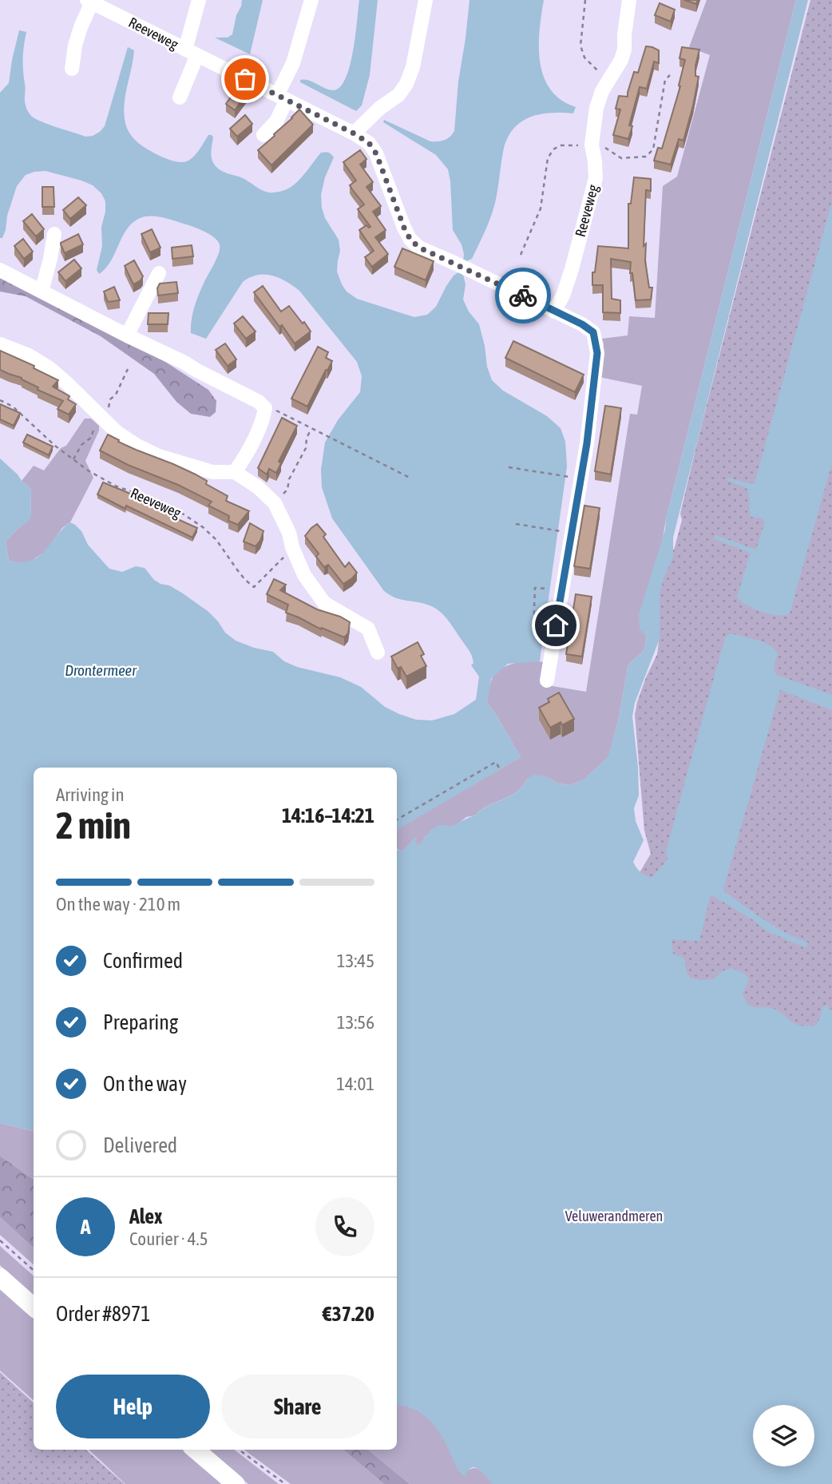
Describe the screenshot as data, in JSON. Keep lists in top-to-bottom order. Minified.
{"streets":{"lane":["Reeveweg"]},"water":["Drontermeer"],"parks":["Veluwerandmeren"],"page":{"heading":["2 min","Arriving in","14:16–14:21"],"panel":["Alex","Courier · 4.5","Order #8971","€37.20"],"bar":"On the way · 210 m","list":[["Confirmed","13:45"],["Preparing","13:56"],["On the way","14:01"],"Delivered"],"round":"A","buttons":["Help","Share"]}}
